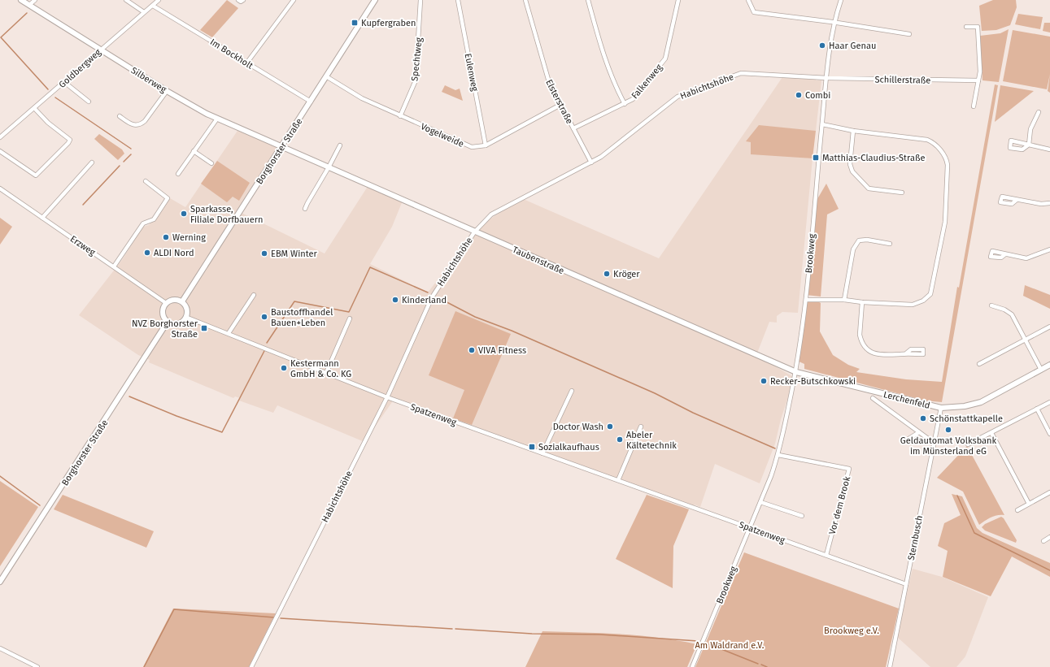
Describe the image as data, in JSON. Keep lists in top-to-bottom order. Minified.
{"streets":{"street":["Im Bockholt","Spechtweg","Goldbergweg","Eulenweg","Silberweg","Schillerstraße","Falkenweg","Habichtshöhe","Elsterstraße","Vogelweide","Borghorster Straße","Erzweg","Brookweg","Taubenstraße","Lerchenfeld","Spatzenweg","Vor dem Brook","Sternbusch"]},"crossings":[["Im Bockholt","Goldbergweg"],["Im Bockholt","Borghorster Straße"],["Spechtweg","Vogelweide"],["Goldbergweg","Silberweg"],["Eulenweg","Vogelweide"],["Silberweg","Borghorster Straße"],["Silberweg","Taubenstraße"],["Schillerstraße","Habichtshöhe"],["Schillerstraße","Brookweg"],["Falkenweg","Elsterstraße"],["Habichtshöhe","Elsterstraße"],["Habichtshöhe","Brookweg"],["Habichtshöhe","Taubenstraße"],["Habichtshöhe","Spatzenweg"],["Elsterstraße","Vogelweide"],["Vogelweide","Borghorster Straße"],["Borghorster Straße","Erzweg"],["Borghorster Straße","Taubenstraße"],["Borghorster Straße","Spatzenweg"],["Erzweg","Spatzenweg"],["Brookweg","Taubenstraße"],["Brookweg","Lerchenfeld"],["Brookweg","Spatzenweg"],["Brookweg","Vor dem Brook"],["Taubenstraße","Lerchenfeld"],["Lerchenfeld","Sternbusch"],["Spatzenweg","Vor dem Brook"],["Spatzenweg","Sternbusch"]],"parks":["Brookweg e.V.","Am Waldrand e.V."],"places":{"transit":["Kupfergraben","Matthias-Claudius-Straße","NVZ Borghorster Straße","Sozialkaufhaus"],"other":["Haar Genau","Combi","Sparkasse, Filiale Dorfbauern","Werning","ALDI Nord","EBM Winter","Kröger","Kinderland","Baustoffhandel Bauen+Leben","VIVA Fitness","Kestermann GmbH & Co. KG","Recker-Butschkowski","Schönstattkapelle","Doctor Wash","Geldautomat Volksbank im Münsterland eG","Abeler Kältetechnik"]}}
